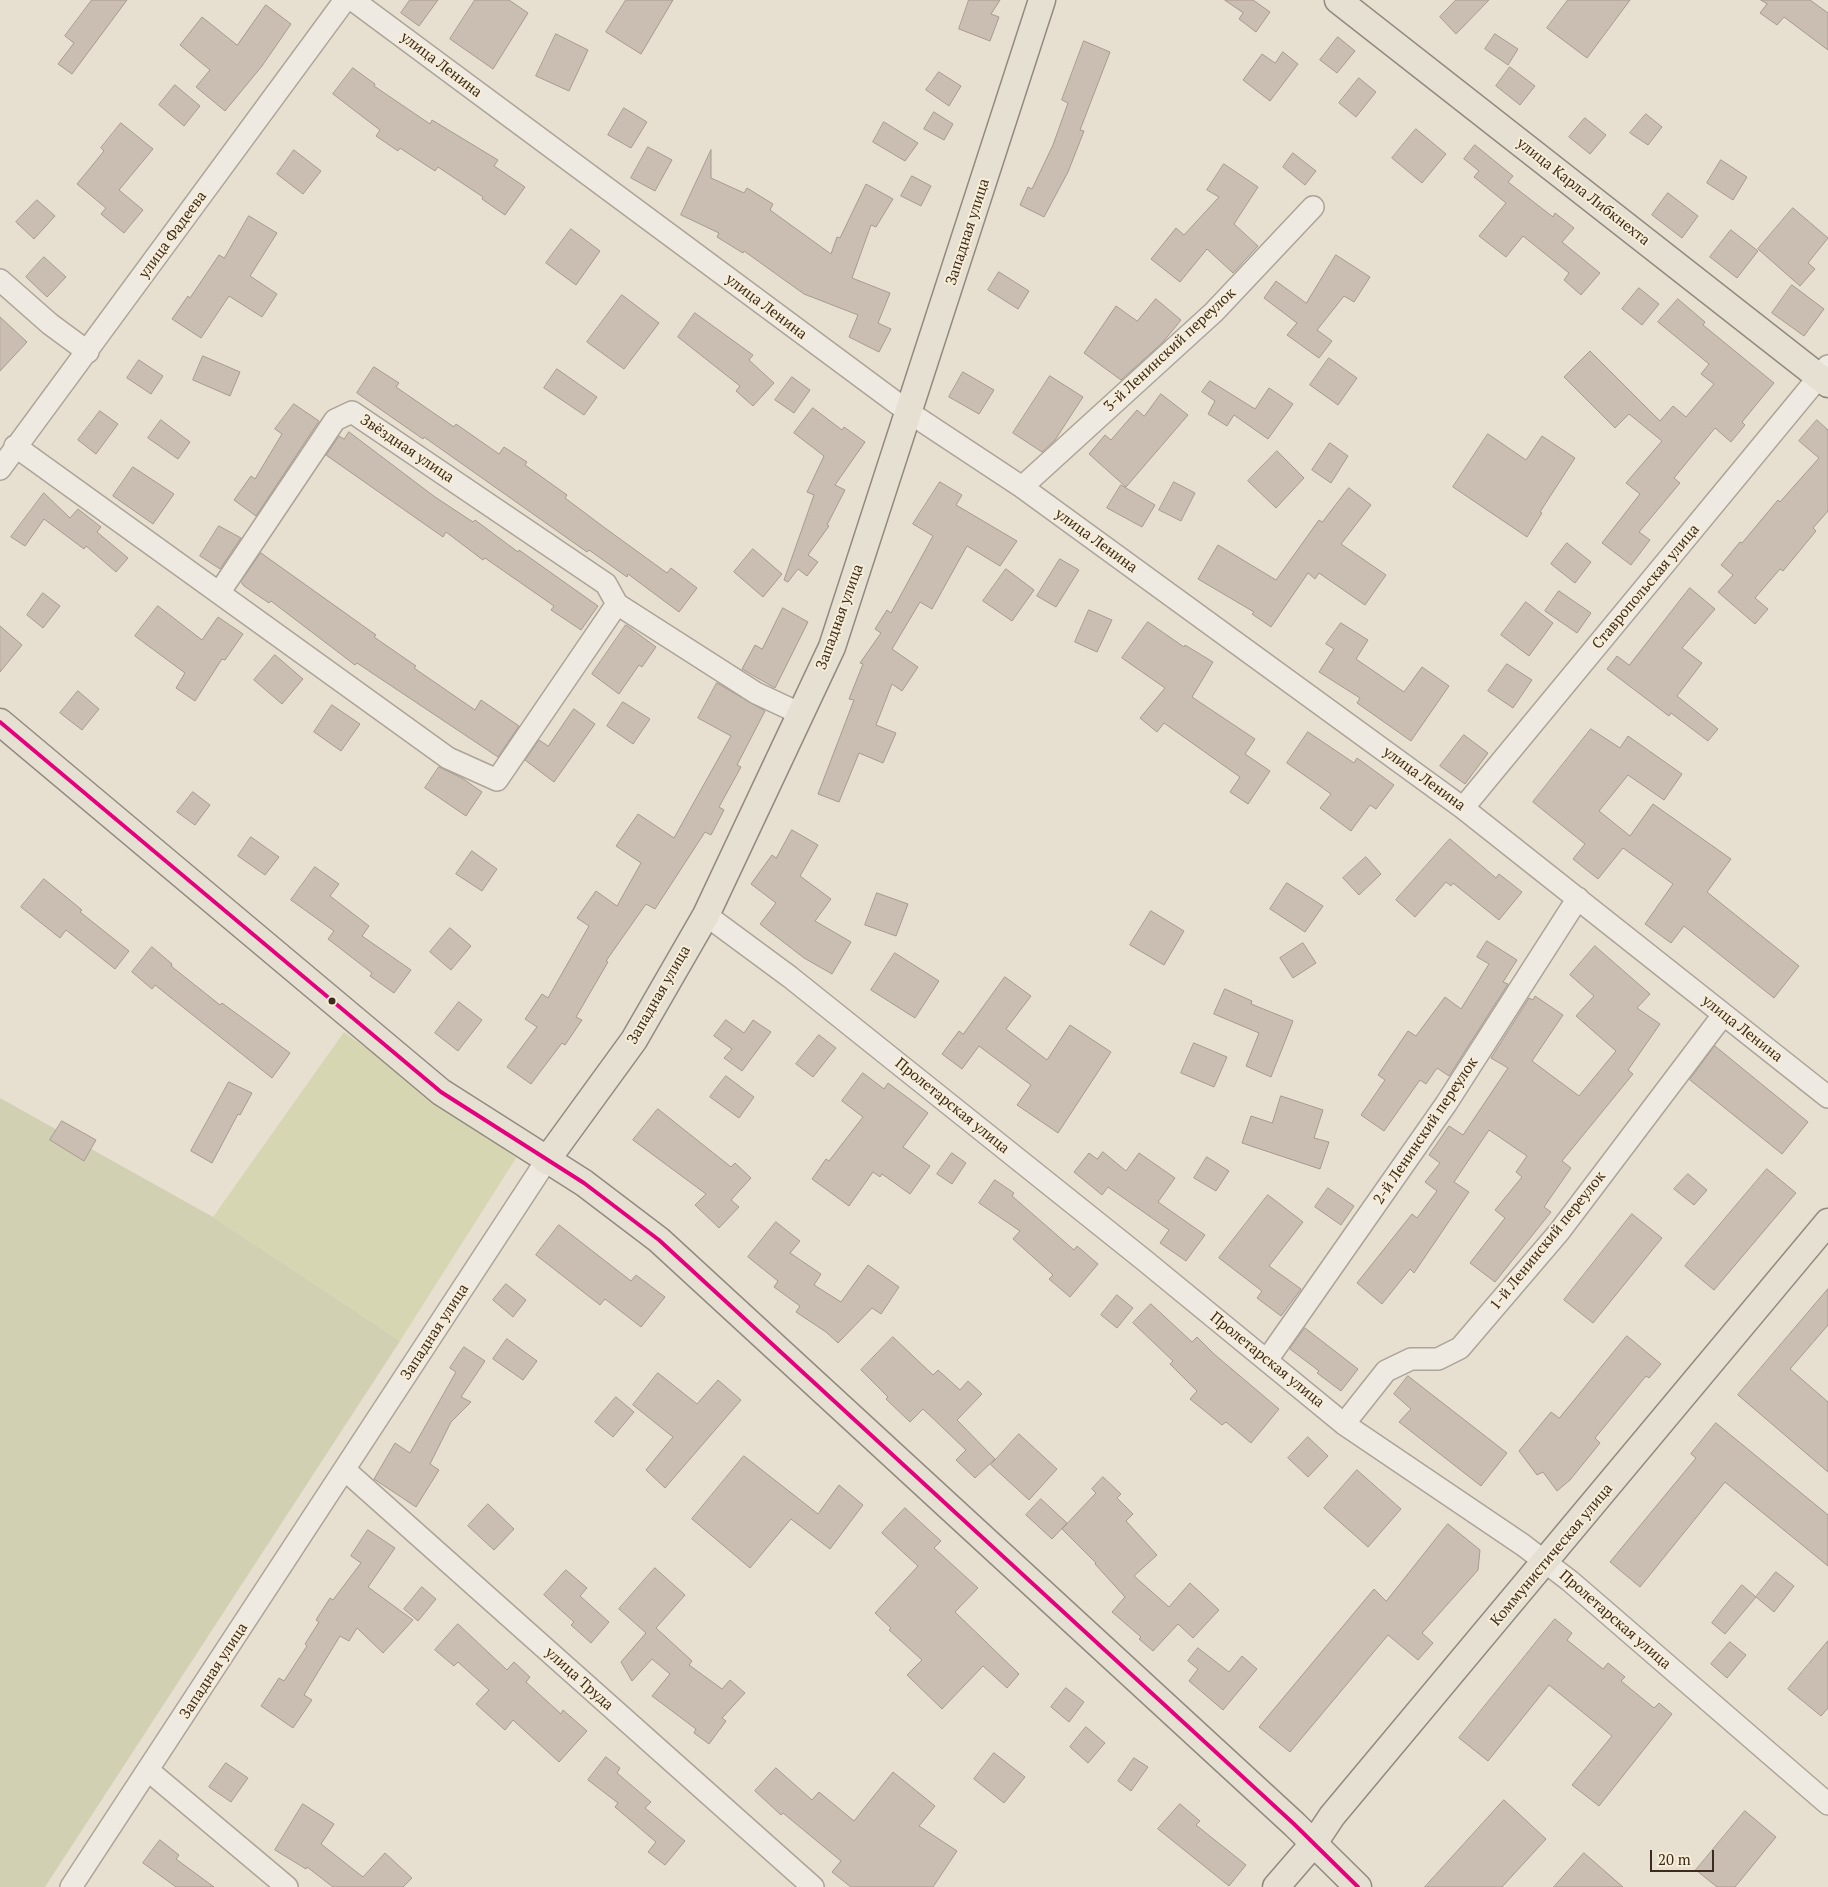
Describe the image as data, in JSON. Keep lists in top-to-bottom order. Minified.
{"streets":{"main road":["улица Карла Либкнехта","Западная улица","Коммунистическая улица"],"street":["улица Ленина","улица Фадеева","3-й Ленинский переулок","Звёздная улица","Ставропольская улица","Пролетарская улица","2-й Ленинский переулок","1-й Ленинский переулок","улица Труда"]},"crossings":[["улица Ленина","Западная улица"],["улица Ленина","3-й Ленинский переулок"],["улица Ленина","Ставропольская улица"],["улица Ленина","2-й Ленинский переулок"],["улица Ленина","1-й Ленинский переулок"],["улица Карла Либкнехта","Ставропольская улица"],["Западная улица","Звёздная улица"],["Западная улица","Пролетарская улица"],["Западная улица","улица Труда"],["Пролетарская улица","2-й Ленинский переулок"],["Пролетарская улица","1-й Ленинский переулок"],["Пролетарская улица","Коммунистическая улица"]],"scale_bar":"20 m"}
